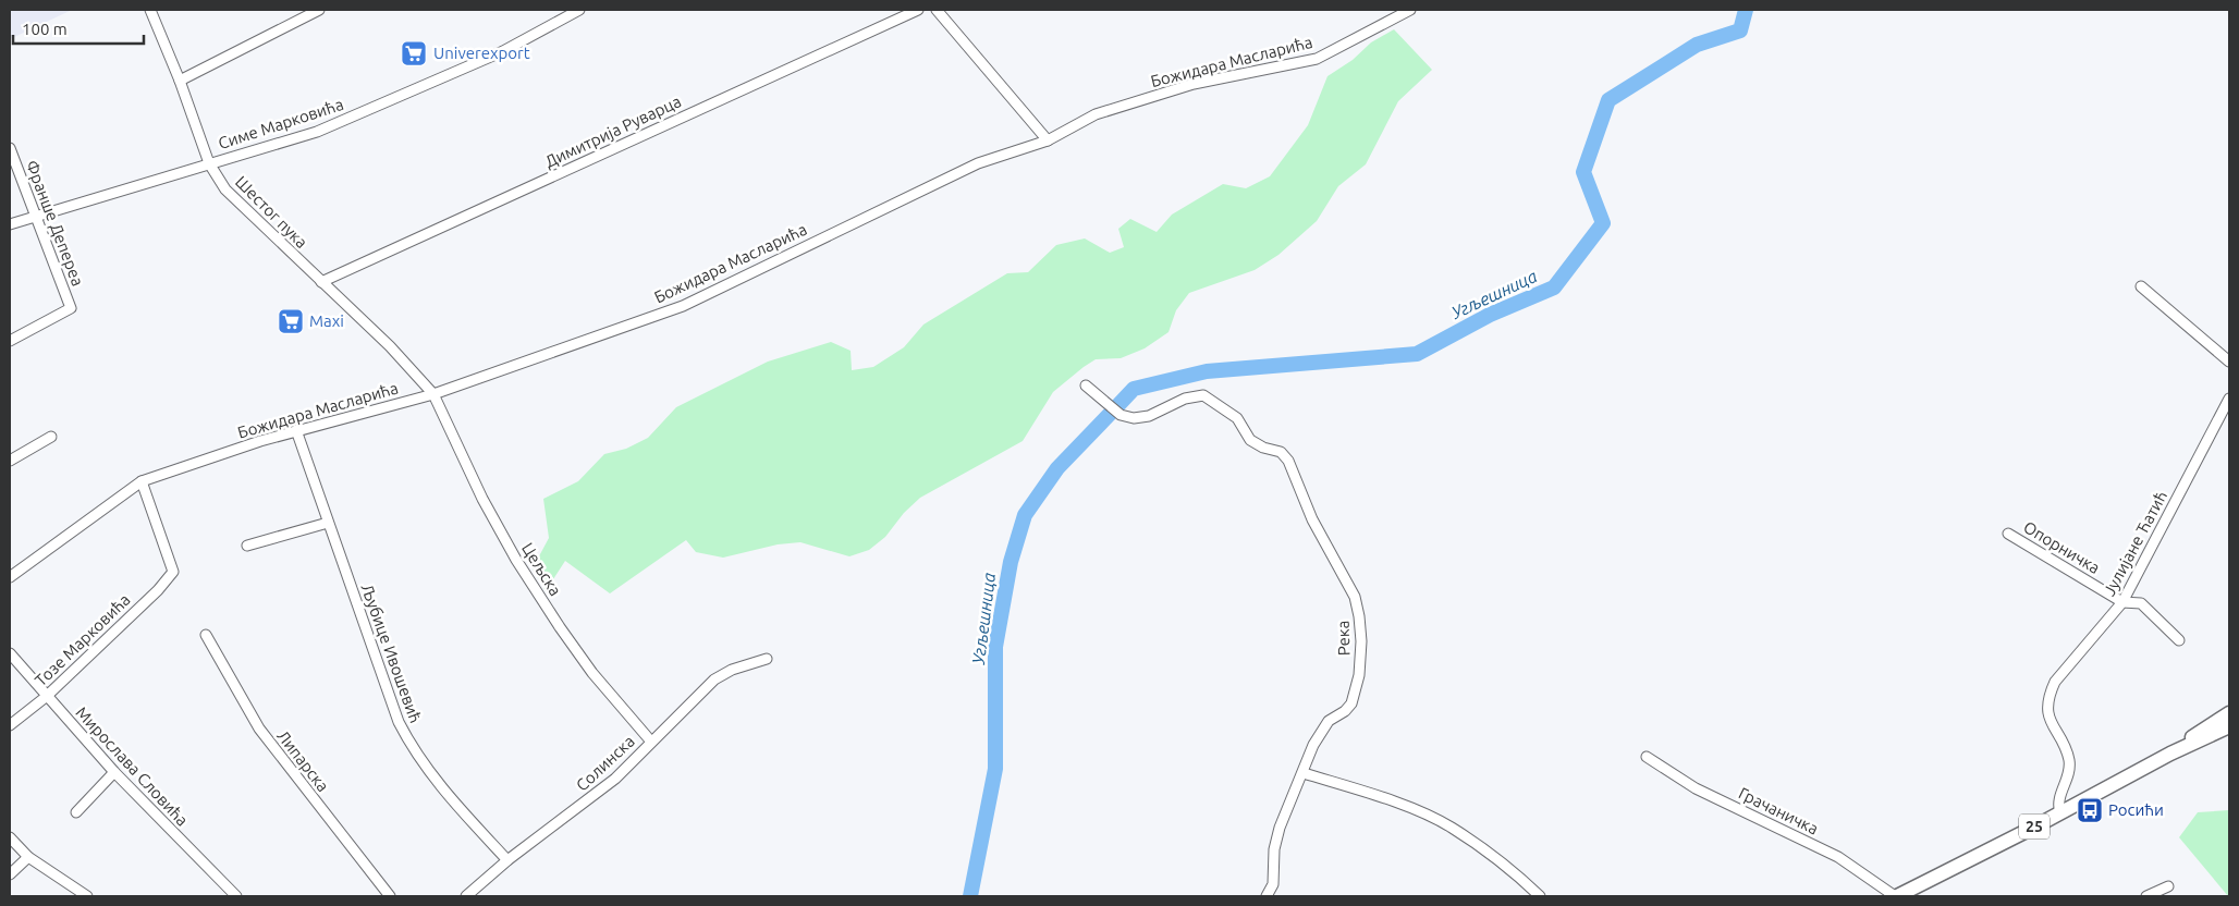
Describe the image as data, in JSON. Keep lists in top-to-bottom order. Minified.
{"streets":{"main road":["25"],"street":["Божидара Масларића","Симе Марковића","Димитрија Руварца","Шестог пука","Франше Депереа","Јулијане Ћатић","Опорничка","Цељска","Река","Тозе Марковића","Љубице Ивошевић","Липарска","Солинска","Мирослава Словића","Грачаничка"]},"crossings":[["Божидара Масларића","Шестог пука"],["Божидара Масларића","Цељска"],["Божидара Масларића","Тозе Марковића"],["Божидара Масларића","Љубице Ивошевић"],["Симе Марковића","Шестог пука"],["Симе Марковића","Франше Депереа"],["Димитрија Руварца","Шестог пука"],["Шестог пука","Цељска"],["Јулијане Ћатић","Опорничка"],["Јулијане Ћатић","25"],["Цељска","Солинска"],["Тозе Марковића","Мирослава Словића"],["Љубице Ивошевић","Солинска"],["Грачаничка","25"]],"water":["Угљешница"],"places":{"supermarket":["Univerexport","Maxi"],"bus stop":["Росићи"]},"scale_bar":"100 m"}
